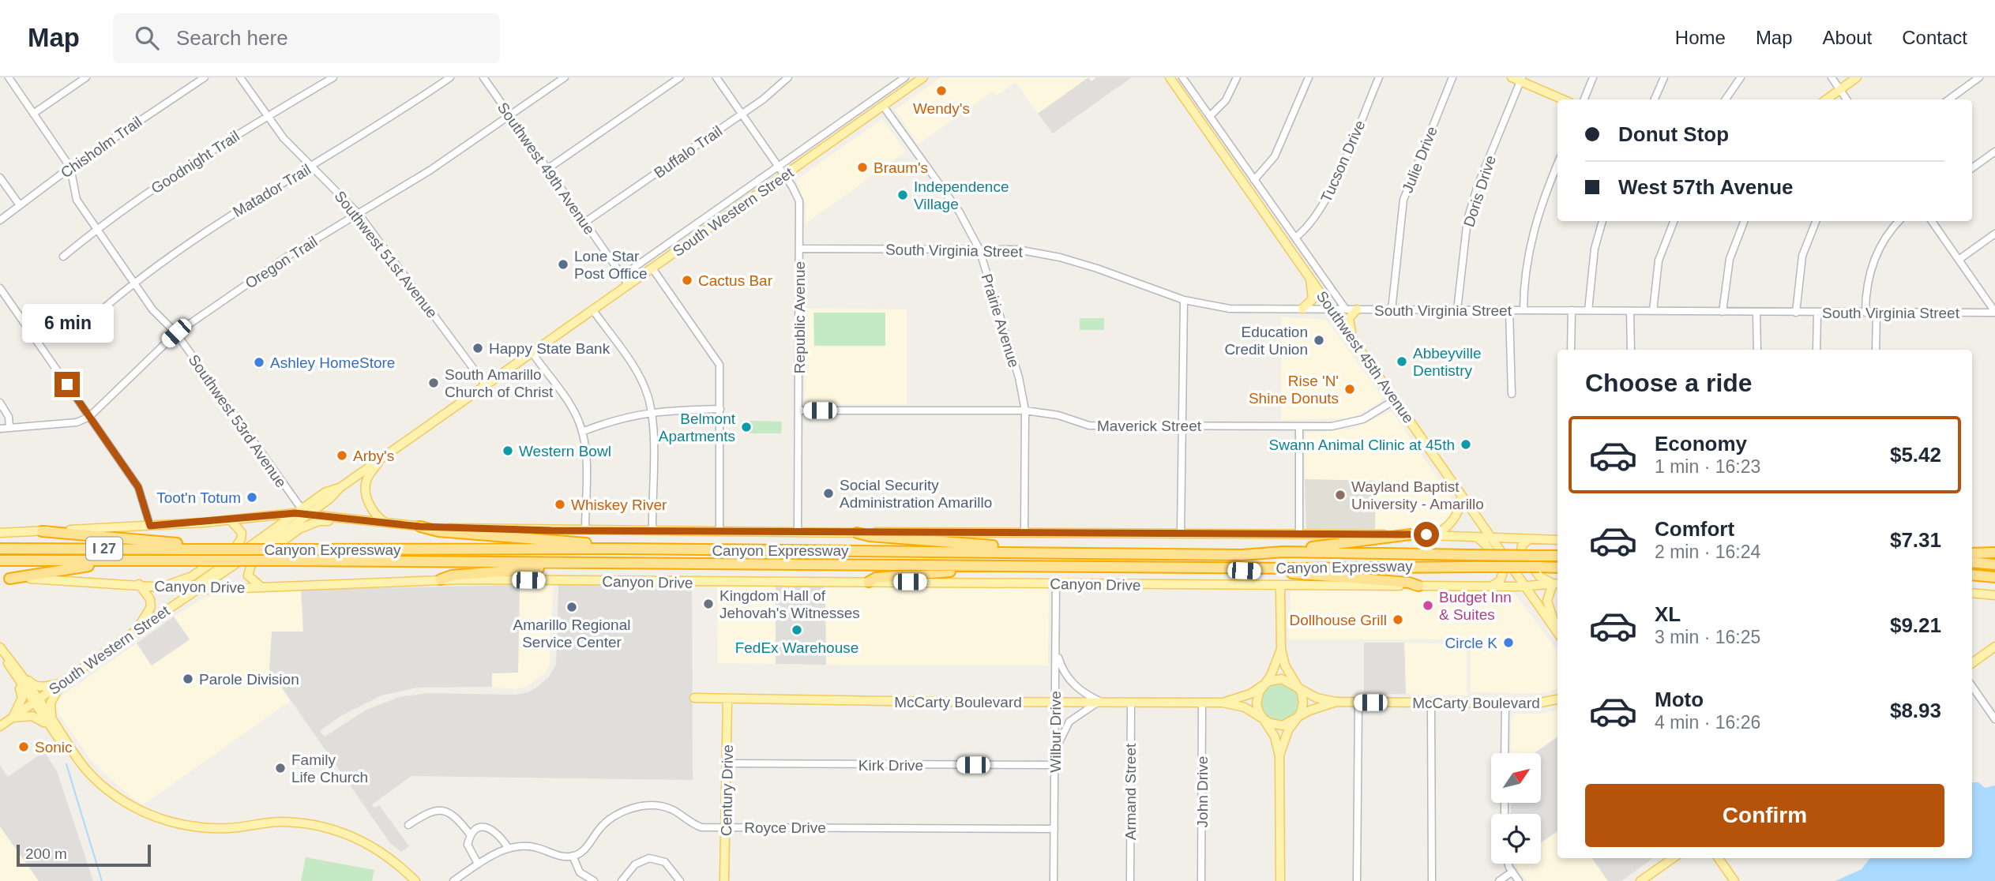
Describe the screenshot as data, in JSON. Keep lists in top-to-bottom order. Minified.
{"streets":{"highway":["I 27","Canyon Expressway"],"main road":["South Western Street","Southwest 45th Avenue","Canyon Drive","McCarty Boulevard","Century Drive"],"street":["Chisholm Trail","Buffalo Trail","Julie Drive","Tucson Drive","Goodnight Trail","Southwest 49th Avenue","Matador Trail","Doris Drive","South Virginia Street","Southwest 51st Avenue","Oregon Trail","Republic Avenue","Prairie Avenue","Southwest 53rd Avenue","Maverick Street","Wilbur Drive","Kirk Drive","Armand Street","John Drive","Royce Drive"]},"crossings":[["Chisholm Trail","Southwest 53rd Avenue"],["Buffalo Trail","Southwest 49th Avenue"],["Buffalo Trail","Republic Avenue"],["Julie Drive","South Virginia Street"],["Tucson Drive","Southwest 45th Avenue"],["Goodnight Trail","Southwest 51st Avenue"],["Goodnight Trail","Southwest 53rd Avenue"],["Southwest 49th Avenue","South Western Street"],["Southwest 49th Avenue","Oregon Trail"],["Matador Trail","Southwest 51st Avenue"],["Matador Trail","Southwest 53rd Avenue"],["Doris Drive","South Virginia Street"],["South Western Street","Southwest 51st Avenue"],["South Western Street","Republic Avenue"],["South Western Street","Prairie Avenue"],["South Western Street","Canyon Drive"],["South Virginia Street","Republic Avenue"],["South Virginia Street","Prairie Avenue"],["South Virginia Street","Southwest 45th Avenue"],["Southwest 51st Avenue","Oregon Trail"],["Oregon Trail","Southwest 53rd Avenue"],["Republic Avenue","Maverick Street"],["Prairie Avenue","Maverick Street"],["Southwest 45th Avenue","Maverick Street"],["Southwest 45th Avenue","Canyon Drive"],["I 27","Canyon Expressway"],["Canyon Drive","Wilbur Drive"],["McCarty Boulevard","Wilbur Drive"],["McCarty Boulevard","Century Drive"],["McCarty Boulevard","Armand Street"],["McCarty Boulevard","John Drive"],["Wilbur Drive","Kirk Drive"],["Wilbur Drive","Royce Drive"],["Kirk Drive","Century Drive"],["Century Drive","Royce Drive"]],"places":["Wendy's","Braum's","Independence Village","Lone Star Post Office","Cactus Bar","Education Credit Union","Happy State Bank","Abbeyville Dentistry","Ashley HomeStore","South Amarillo Church of Christ","Rise 'N' Shine Donuts","Belmont Apartments","Swann Animal Clinic at 45th","Western Bowl","Arby's","Social Security Administration Amarillo","Wayland Baptist University - Amarillo","Toot'n Totum","Whiskey River","Kingdom Hall of Jehovah's Witnesses","Budget Inn & Suites","Amarillo Regional Service Center","Dollhouse Grill","FedEx Warehouse","Circle K","Parole Division","Sonic","Family Life Church"],"scale_bar":"200 m","north":"top right","page":{"header":"Map","search":"Search here","nav":["Home","Map","About","Contact"],"banner":["Donut Stop","West 57th Avenue"],"bubble":"6 min","heading":"Choose a ride","list":[{"name":"Economy","note":"1 min · 16:23","value":"$5.42"},{"name":"Comfort","note":"2 min · 16:24","value":"$7.31"},{"name":"XL","note":"3 min · 16:25","value":"$9.21"},{"name":"Moto","note":"4 min · 16:26","value":"$8.93"}],"buttons":"Confirm","scale":"200 m"}}
